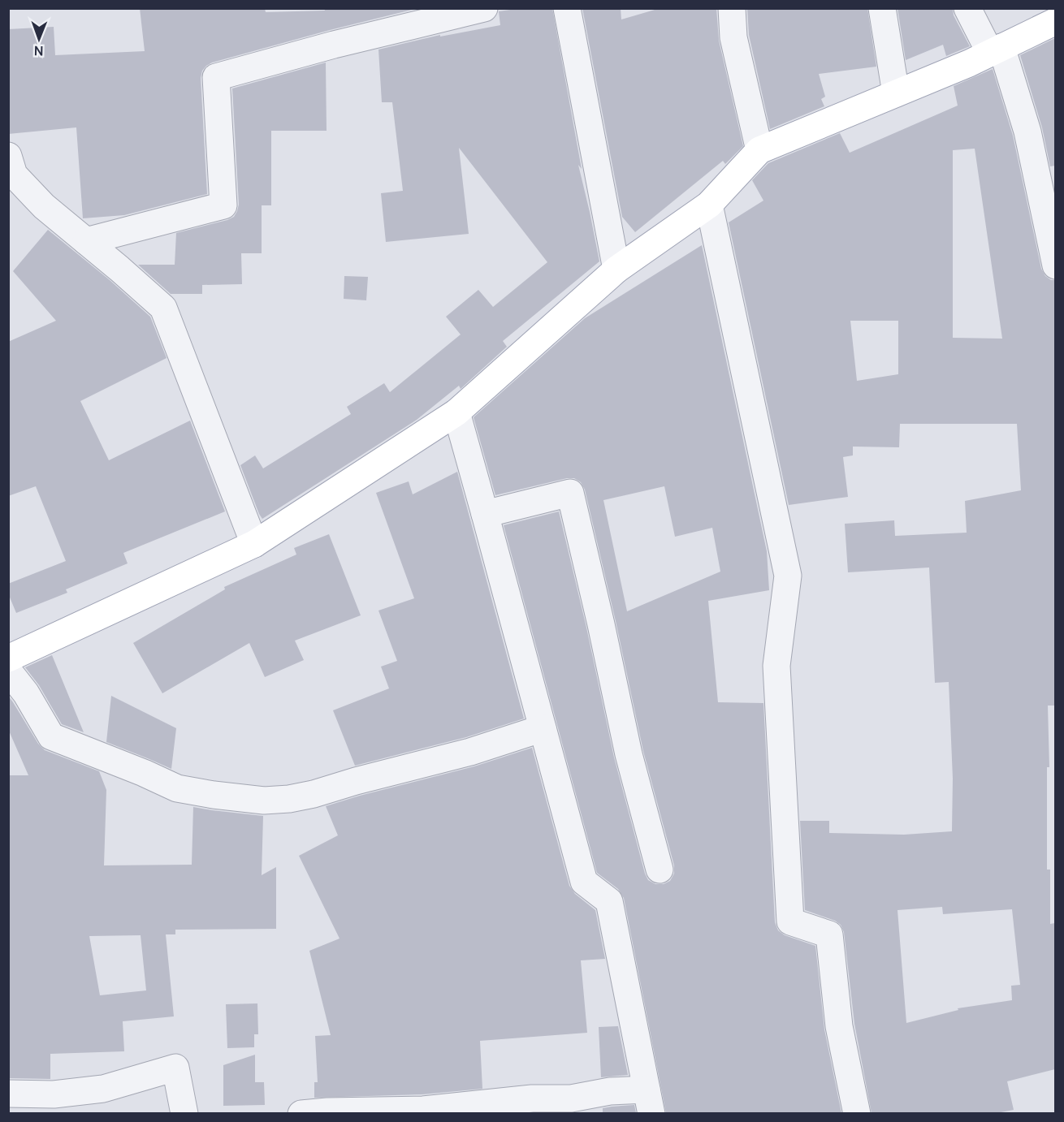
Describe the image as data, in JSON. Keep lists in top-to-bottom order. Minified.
{"north":"bottom"}
